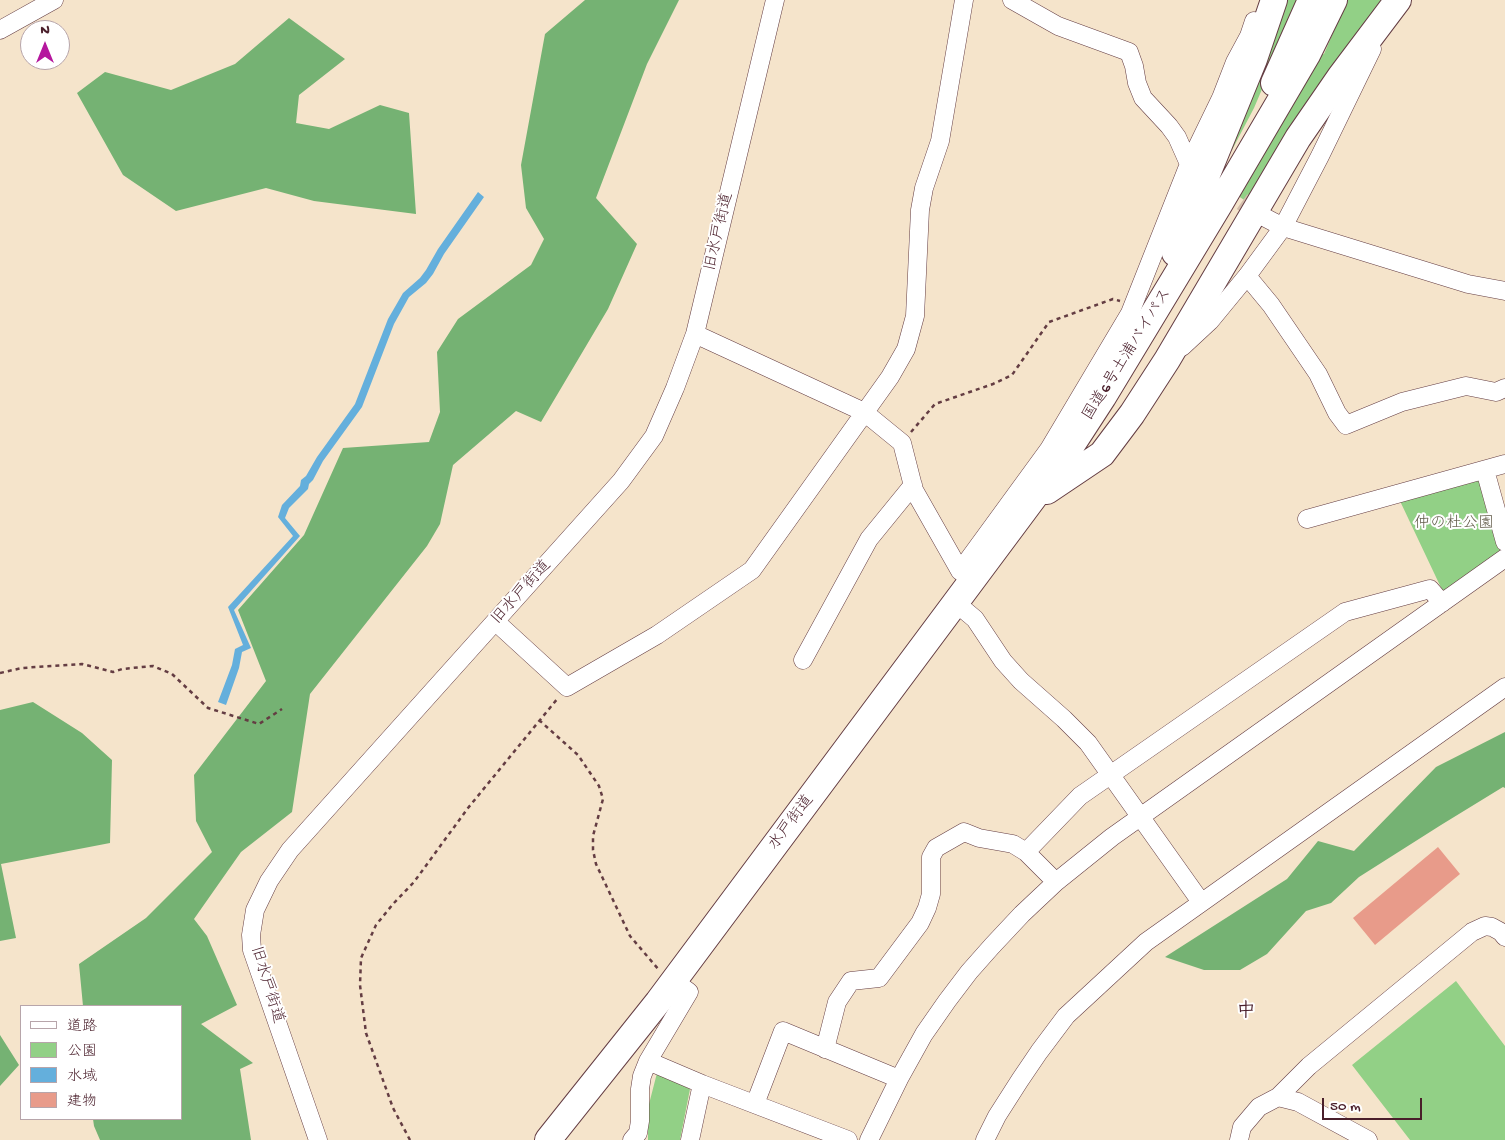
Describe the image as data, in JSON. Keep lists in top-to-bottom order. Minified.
{"streets":{"highway":["国道6号土浦バイパス","水戸街道"],"street":["旧水戸街道"]},"crossings":[["国道6号土浦バイパス","水戸街道"]],"districts":["中"],"parks":["仲の杜公園"],"legend":["道路","公園","水域","建物"],"scale_bar":"50 m","north":"top"}
